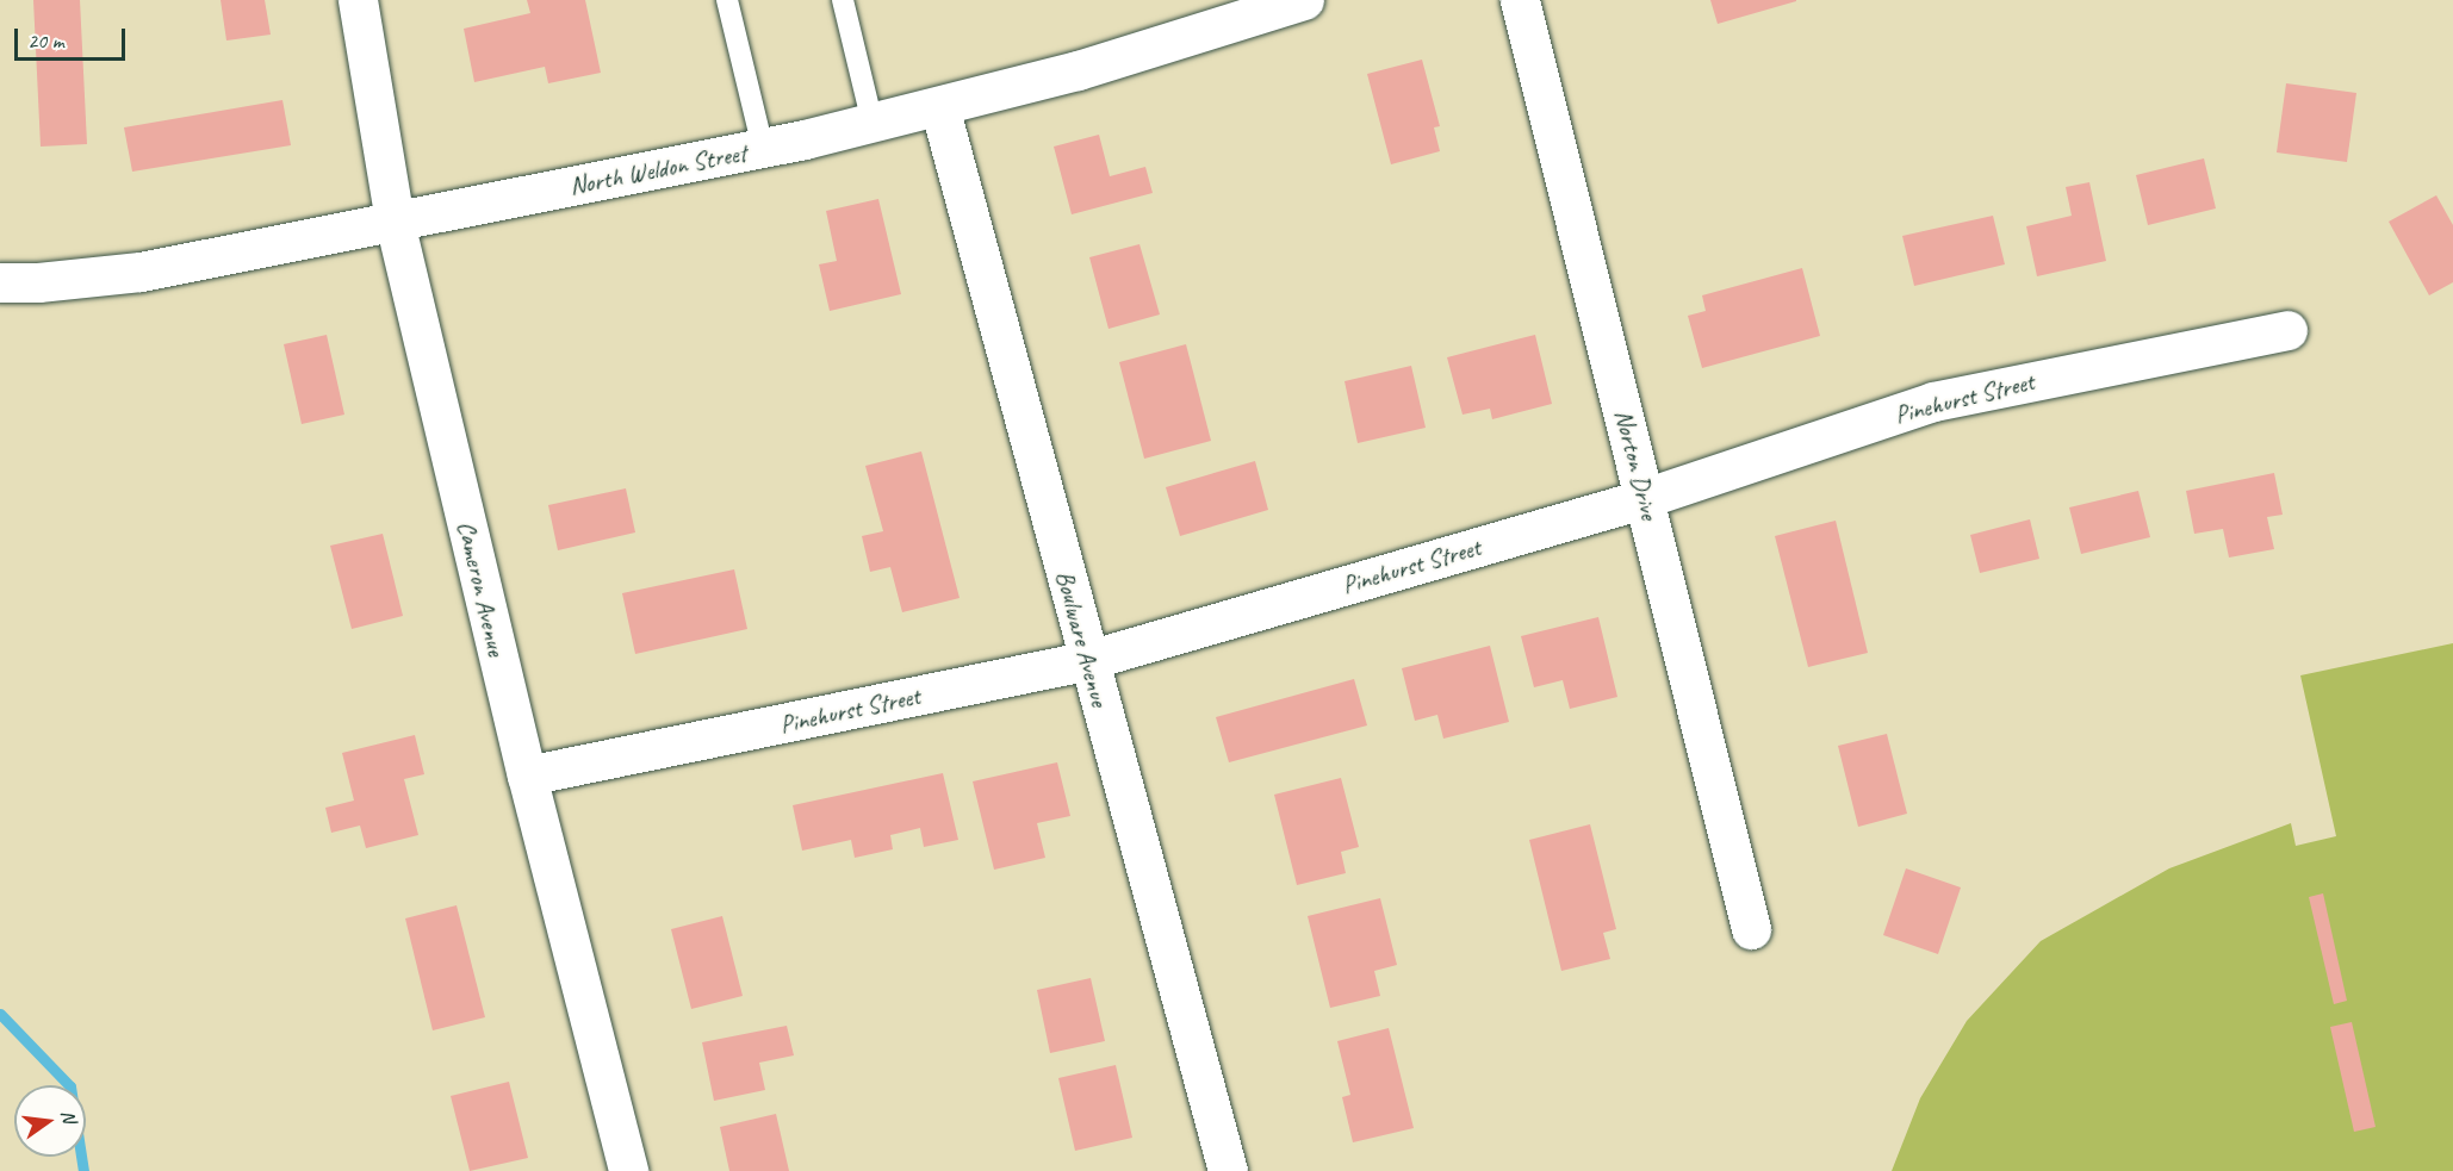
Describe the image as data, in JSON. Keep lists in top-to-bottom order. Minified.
{"streets":{"street":["North Weldon Street","Pinehurst Street","Norton Drive","Cameron Avenue","Boulware Avenue"]},"crossings":[["North Weldon Street","Cameron Avenue"],["North Weldon Street","Boulware Avenue"],["Pinehurst Street","Norton Drive"],["Pinehurst Street","Cameron Avenue"],["Pinehurst Street","Boulware Avenue"]],"scale_bar":"20 m","north":"right"}
